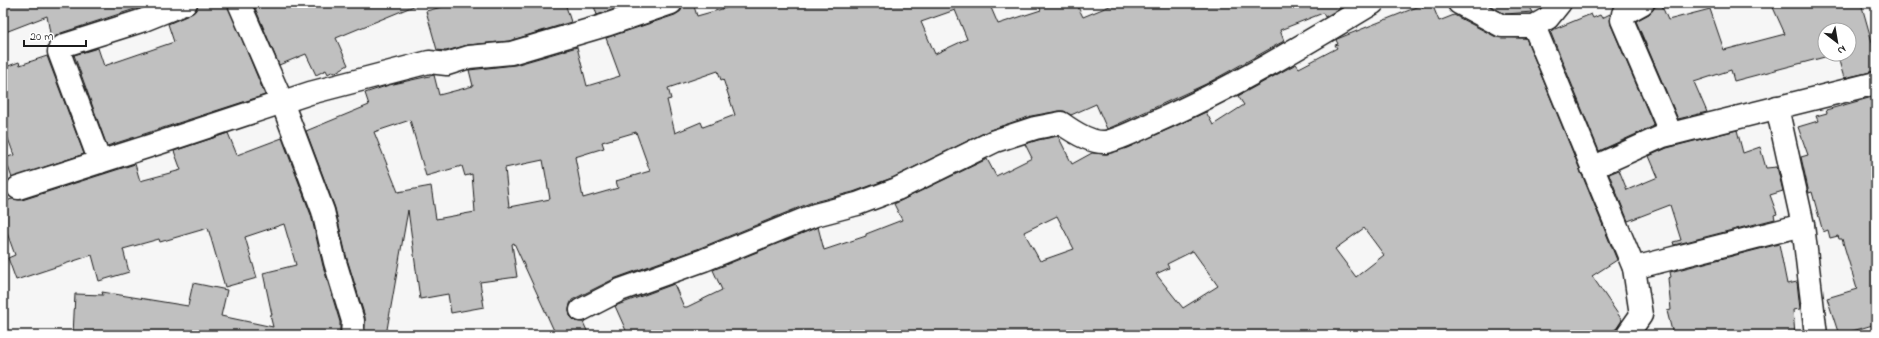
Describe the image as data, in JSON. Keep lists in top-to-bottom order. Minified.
{"scale_bar":"20 m","north":"bottom right"}
